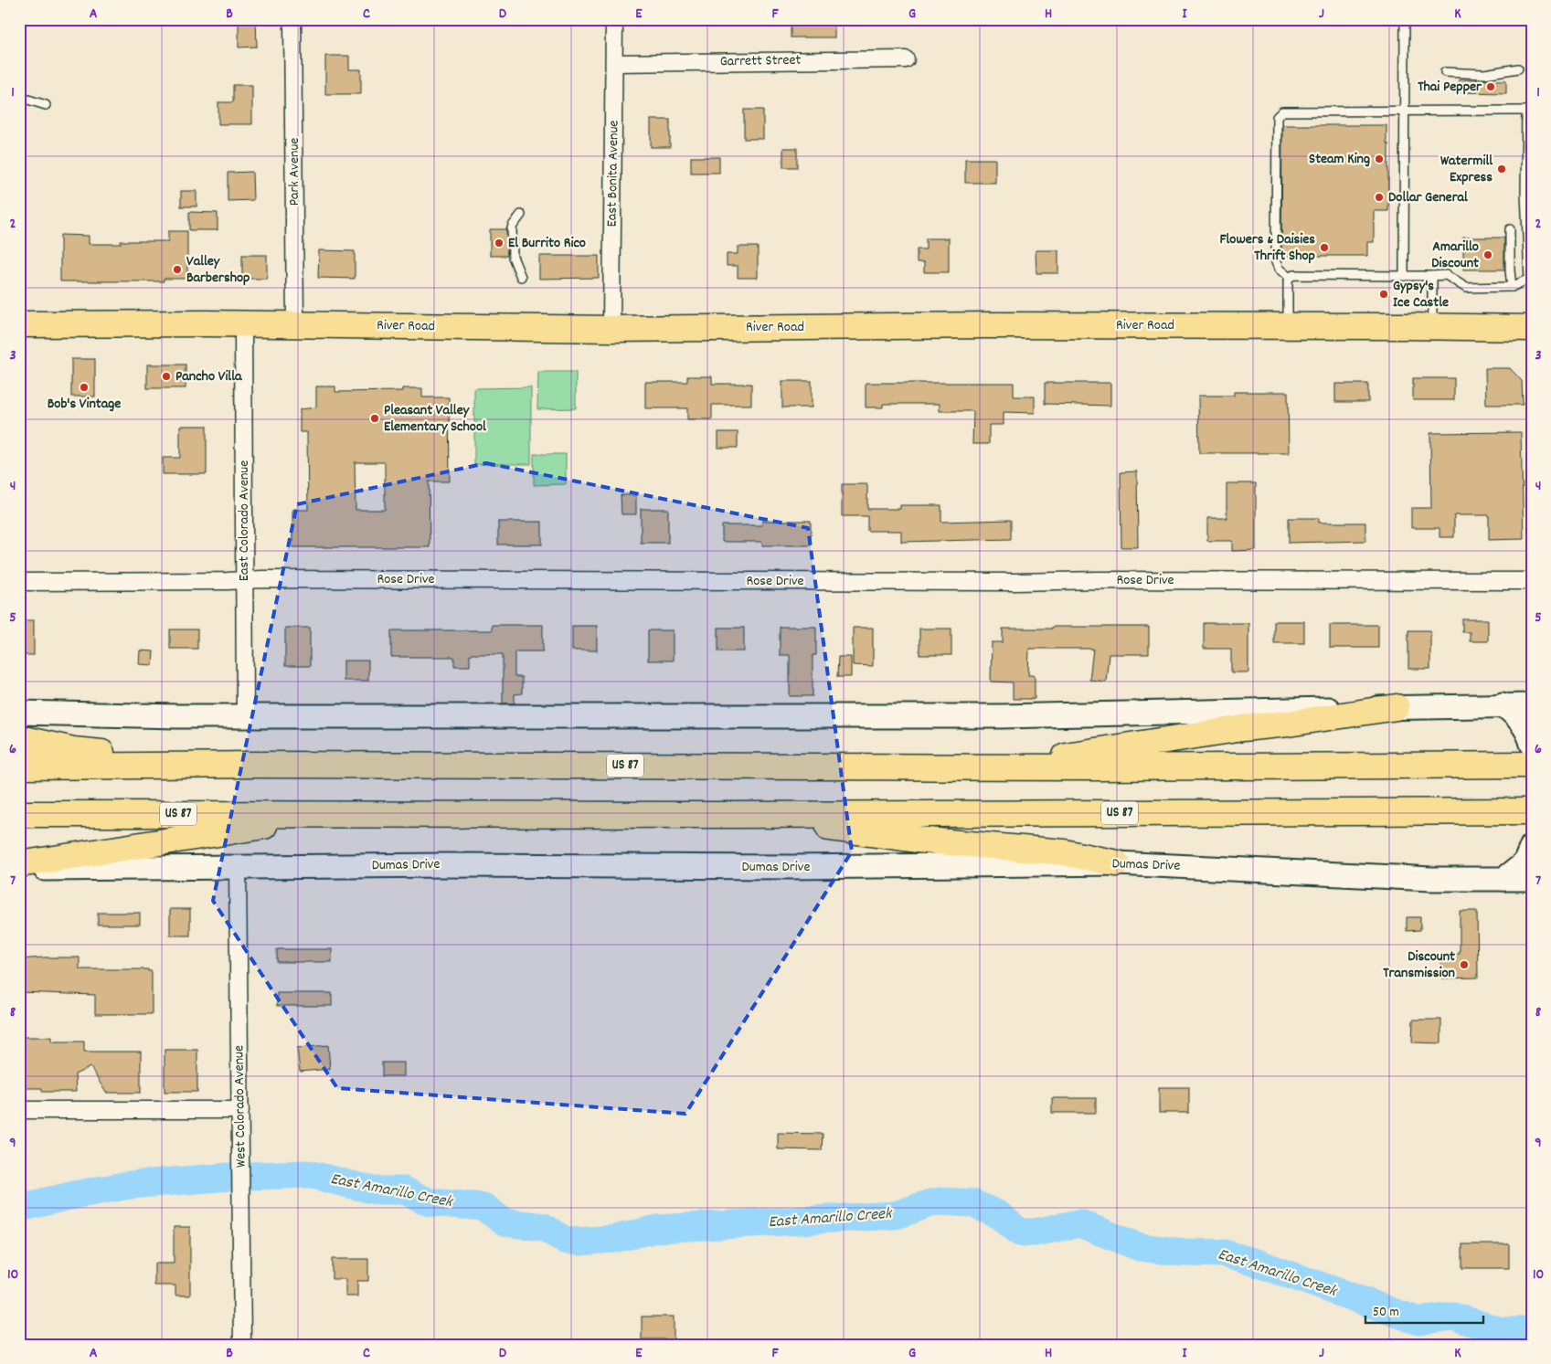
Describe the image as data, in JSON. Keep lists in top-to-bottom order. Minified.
{"streets":{"main road":["River Road","US 87","Dumas Drive"],"street":["Garrett Street","Park Avenue","East Bonita Avenue","East Colorado Avenue","Rose Drive","West Colorado Avenue"]},"crossings":[["Garrett Street","East Bonita Avenue"],["Park Avenue","River Road"],["East Bonita Avenue","River Road"],["River Road","East Colorado Avenue"],["East Colorado Avenue","Rose Drive"],["Dumas Drive","West Colorado Avenue"]],"water":["East Amarillo Creek"],"places":["Thai Pepper","Steam King","Watermill Express","Dollar General","El Burrito Rico","Flowers & Daisies Thrift Shop","Amarillo Discount","Valley Barbershop","Gypsy's Ice Castle","Pancho Villa","Bob's Vintage","Pleasant Valley Elementary School","Discount Transmission"],"scale_bar":"50 m","grid":{"columns":["A","B","C","D","E","F","G","H","I","J","K"],"rows":["1","2","3","4","5","6","7","8","9","10"]}}
